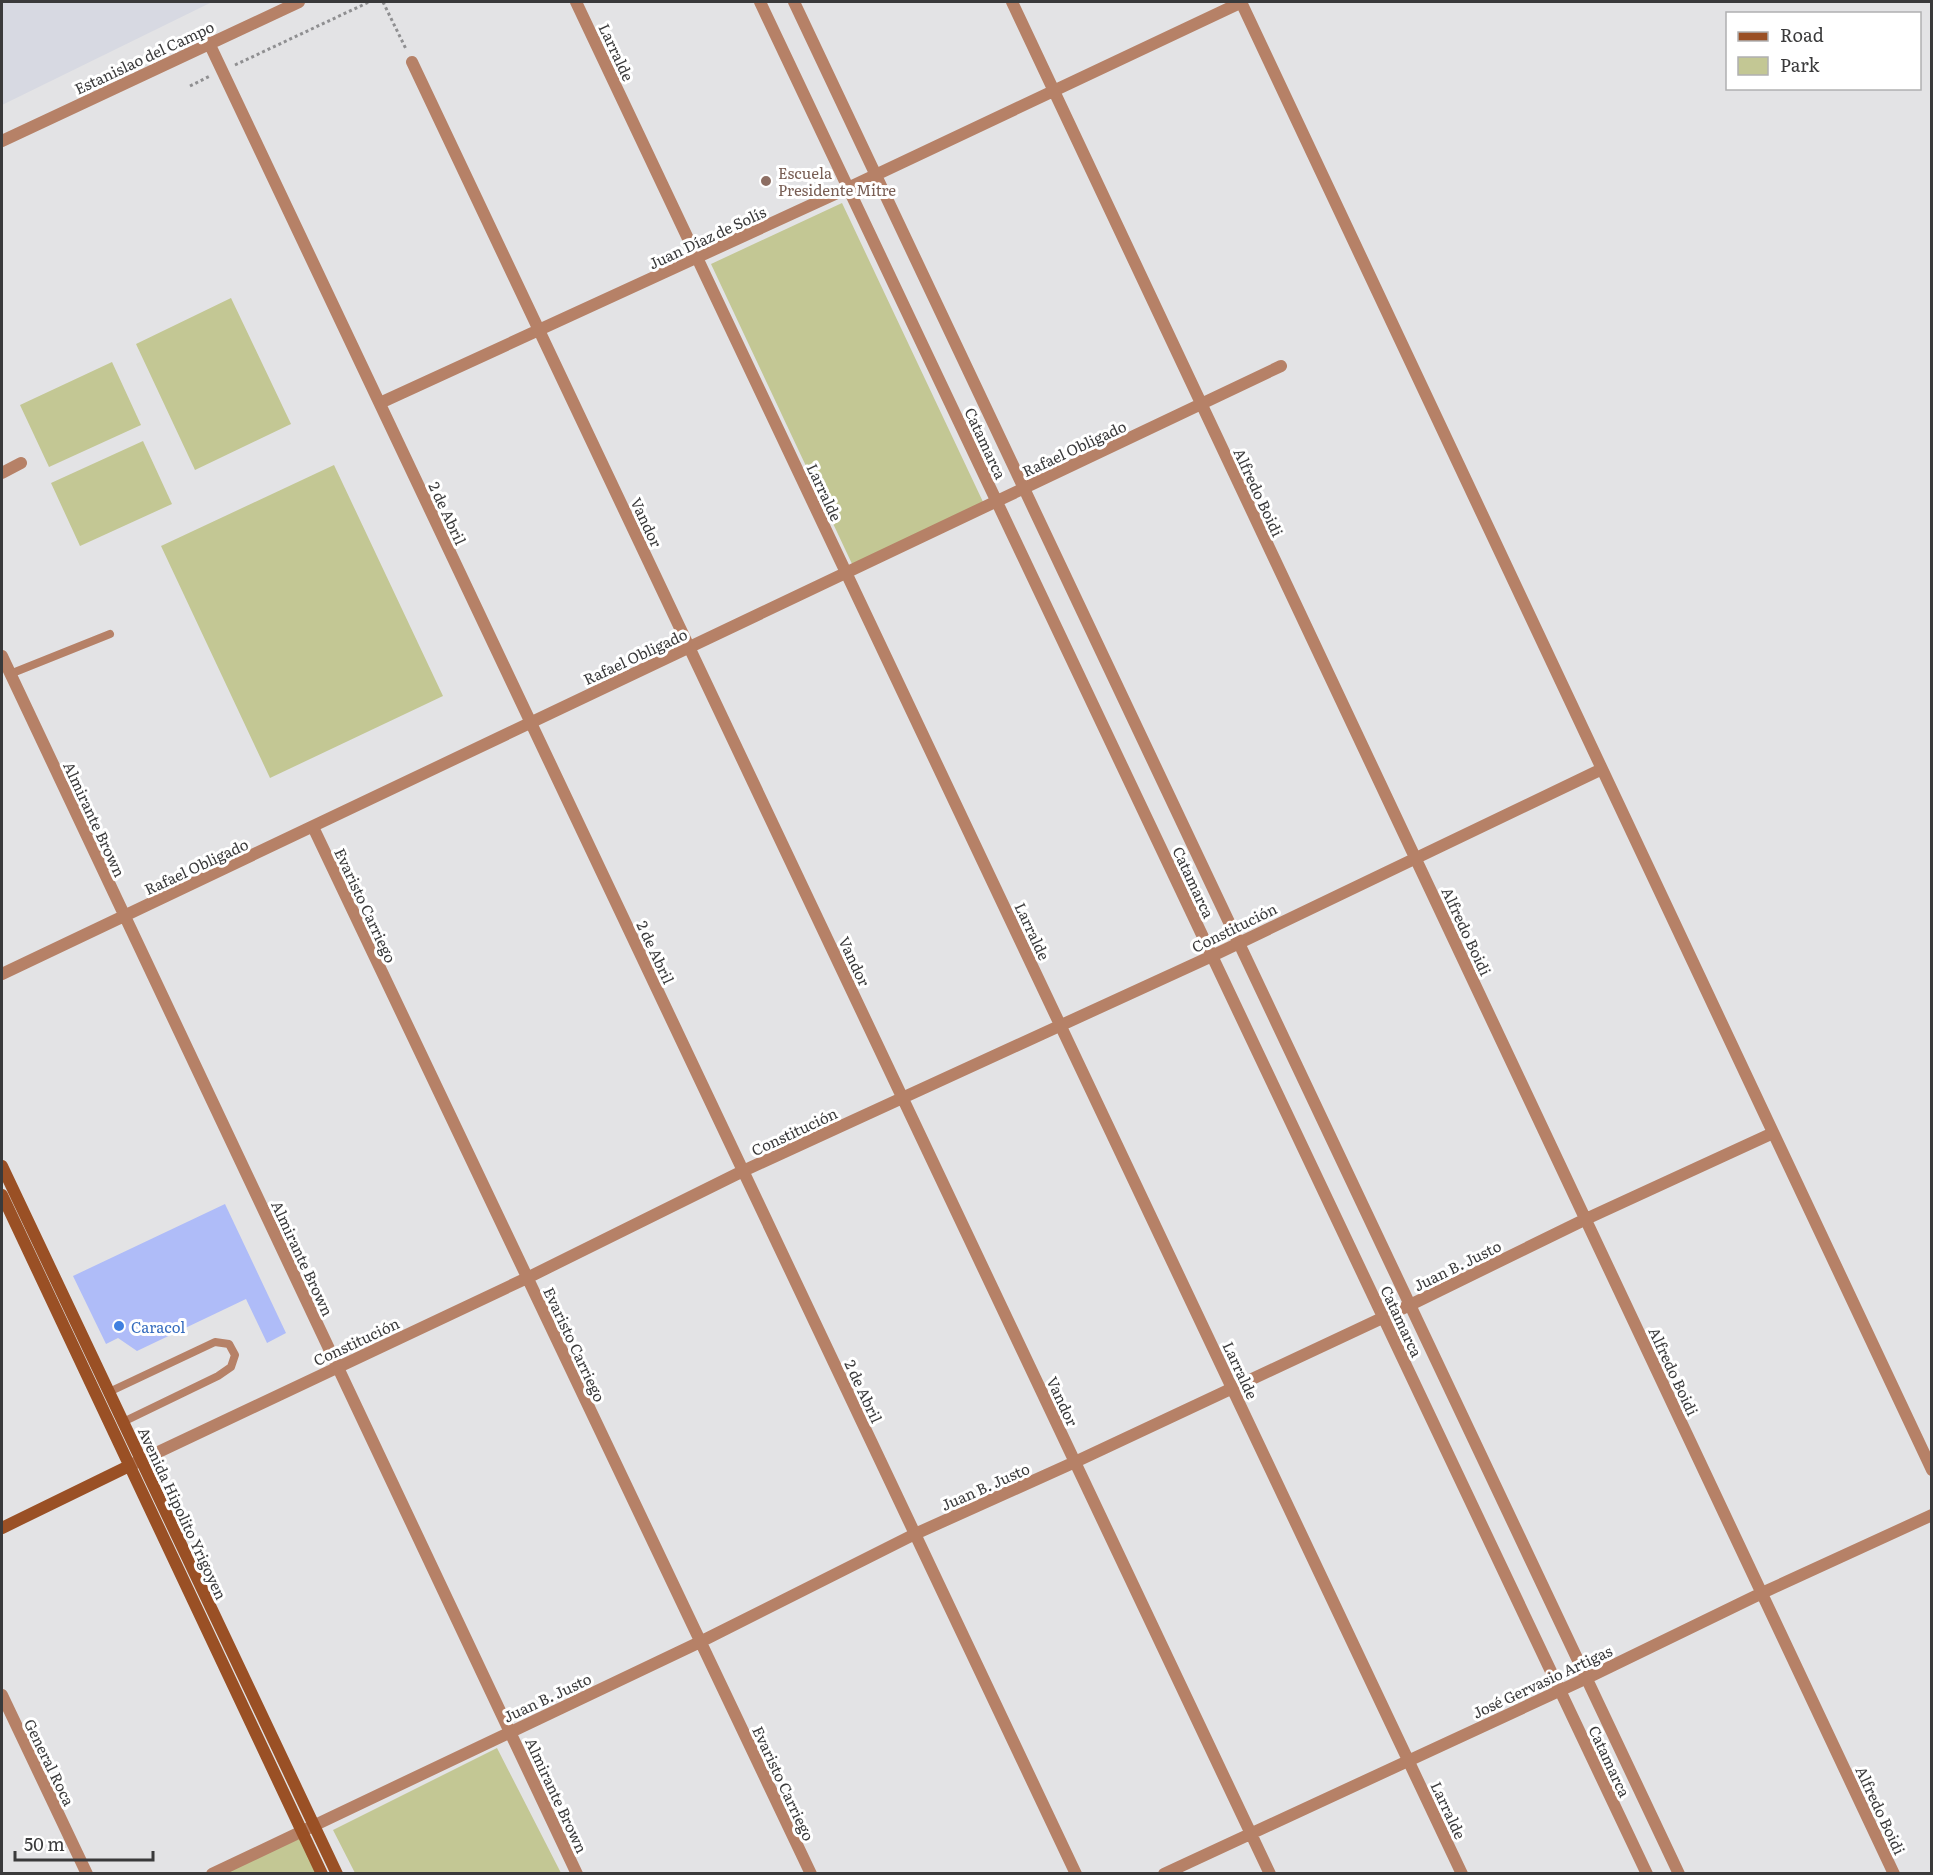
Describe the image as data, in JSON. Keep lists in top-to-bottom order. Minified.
{"streets":{"main road":["Constitución","Avenida Hipolito Yrigoyen"],"street":["Larralde","Estanislao del Campo","Juan Díaz de Solís","Catamarca","Rafael Obligado","Alfredo Boidi","2 de Abril","Vandor","Almirante Brown","Evaristo Carriego","Juan B. Justo","José Gervasio Artigas","General Roca"]},"crossings":[["Larralde","Juan Díaz de Solís"],["Larralde","Rafael Obligado"],["Larralde","Constitución"],["Larralde","Juan B. Justo"],["Larralde","José Gervasio Artigas"],["Estanislao del Campo","2 de Abril"],["Juan Díaz de Solís","Catamarca"],["Juan Díaz de Solís","Alfredo Boidi"],["Juan Díaz de Solís","2 de Abril"],["Juan Díaz de Solís","Vandor"],["Catamarca","Rafael Obligado"],["Catamarca","Constitución"],["Catamarca","Juan B. Justo"],["Catamarca","José Gervasio Artigas"],["Rafael Obligado","Alfredo Boidi"],["Rafael Obligado","2 de Abril"],["Rafael Obligado","Vandor"],["Rafael Obligado","Almirante Brown"],["Rafael Obligado","Evaristo Carriego"],["Alfredo Boidi","Constitución"],["Alfredo Boidi","Juan B. Justo"],["Alfredo Boidi","José Gervasio Artigas"],["2 de Abril","Constitución"],["2 de Abril","Juan B. Justo"],["Vandor","Constitución"],["Vandor","Juan B. Justo"],["Vandor","José Gervasio Artigas"],["Almirante Brown","Constitución"],["Almirante Brown","Juan B. Justo"],["Evaristo Carriego","Constitución"],["Evaristo Carriego","Juan B. Justo"],["Constitución","Avenida Hipolito Yrigoyen"],["Juan B. Justo","Avenida Hipolito Yrigoyen"]],"places":["Escuela Presidente Mitre","Caracol"],"legend":["Road","Park"],"scale_bar":"50 m"}
